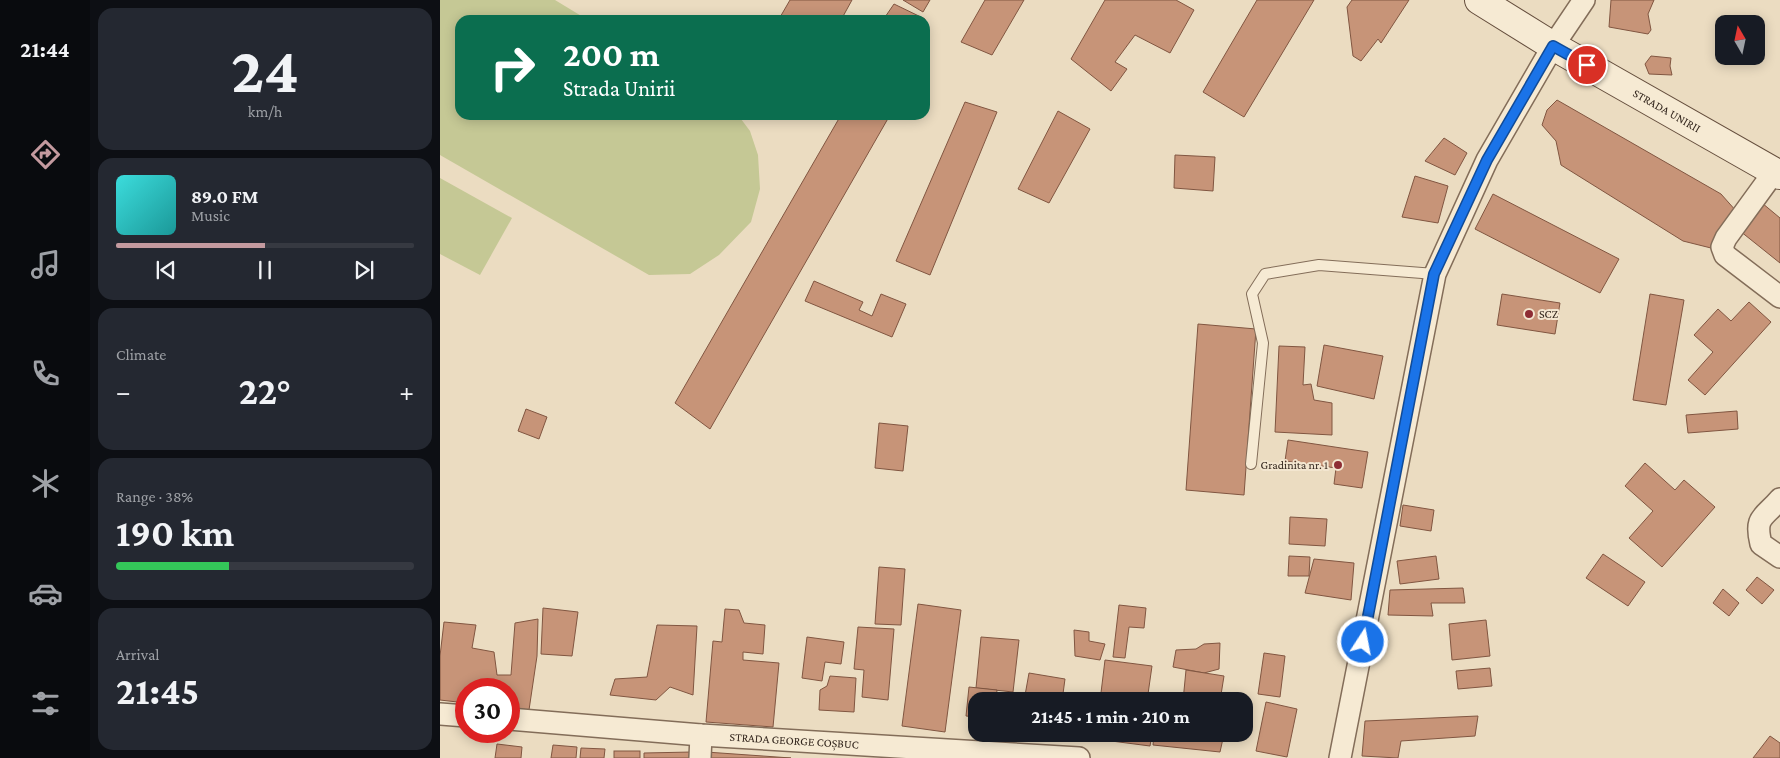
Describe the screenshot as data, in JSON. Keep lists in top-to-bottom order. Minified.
{"streets":{"main road":["STRADA UNIRII"],"street":["STRADA GEORGE COȘBUC"]},"places":["SCZ","Gradinita nr. 1"],"north":"top","page":{"tabs":"21:44","tile":[["24","km/h"],"Climate",["Range · 38%","190 km"],["Arrival","21:45"]],"turn":["200 m","Strada Unirii"],"song":["89.0 FM","Music"],"heat":["−","22°","+"],"limit":"30","trip":"21:45 · 1 min · 210 m"}}
